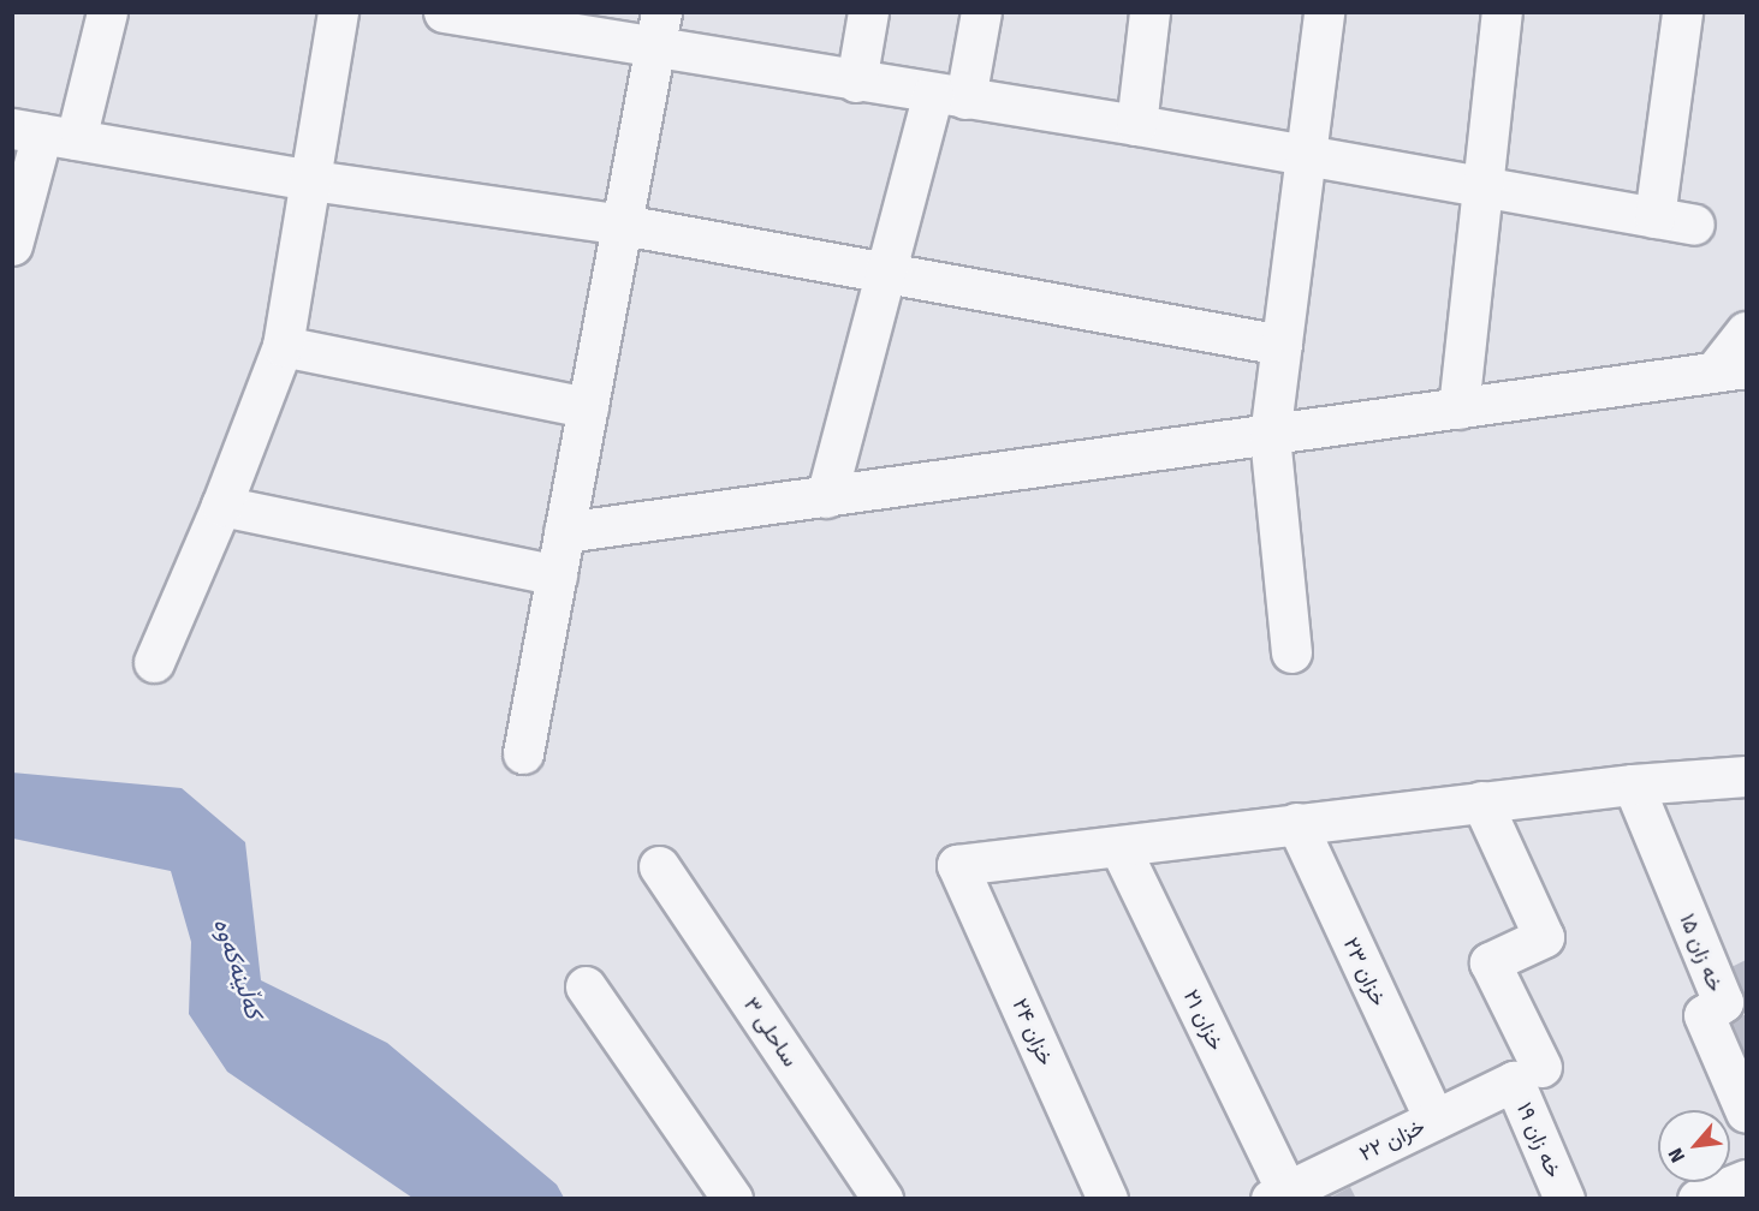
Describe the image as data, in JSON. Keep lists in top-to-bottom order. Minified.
{"streets":{"street":["خه زان ۱۵","خزان ۲۳","خزان ۲۱","ساحلی ۳","خزان ۲۴","خزان ۲۲","خه زان ۱۹"]},"crossings":[["خزان ۲۳","خزان ۲۲"],["خزان ۲۱","خزان ۲۴"],["خزان ۲۱","خزان ۲۲"],["خزان ۲۲","خه زان ۱۹"]],"water":["کەڵینەکەوە"],"north":"bottom left"}
